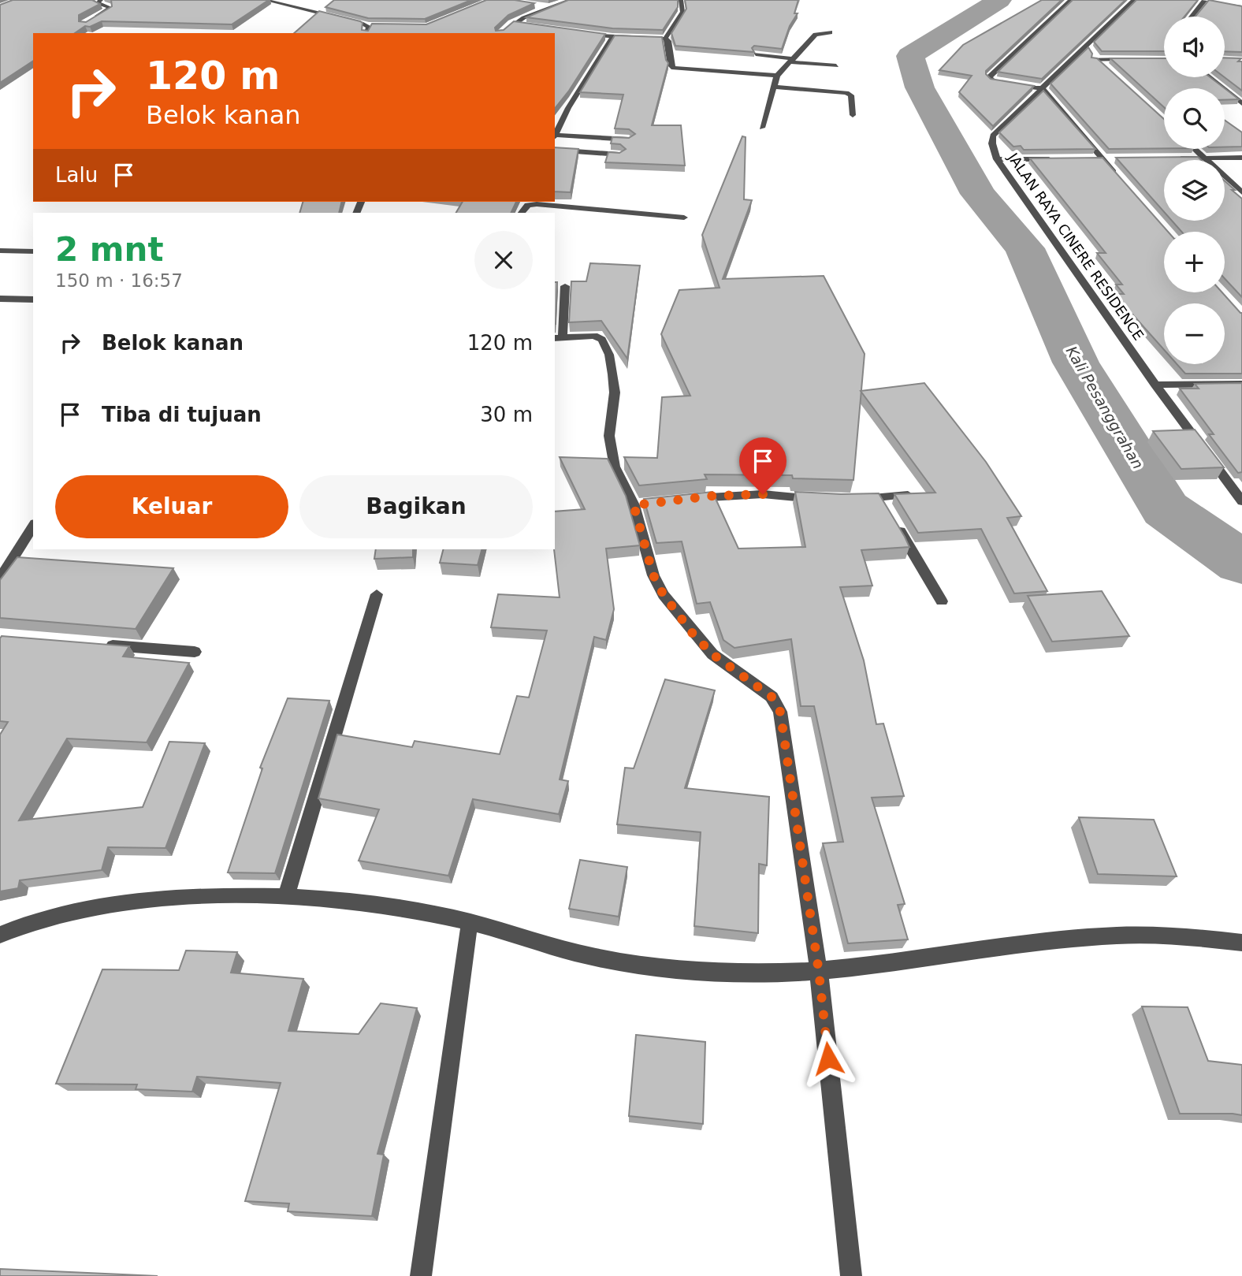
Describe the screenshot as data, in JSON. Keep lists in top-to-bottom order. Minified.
{"streets":{"street":["JALAN RAYA CINERE RESIDENCE"]},"water":["Kali Pesanggrahan"],"page":{"map_buttons":["+","−"],"turn":["120 m","Belok kanan"],"then":"Lalu","heading":["2 mnt","150 m · 16:57"],"list":[{"name":"Belok kanan","value":"120 m"},{"name":"Tiba di tujuan","value":"30 m"}],"buttons":["Keluar","Bagikan"]}}
